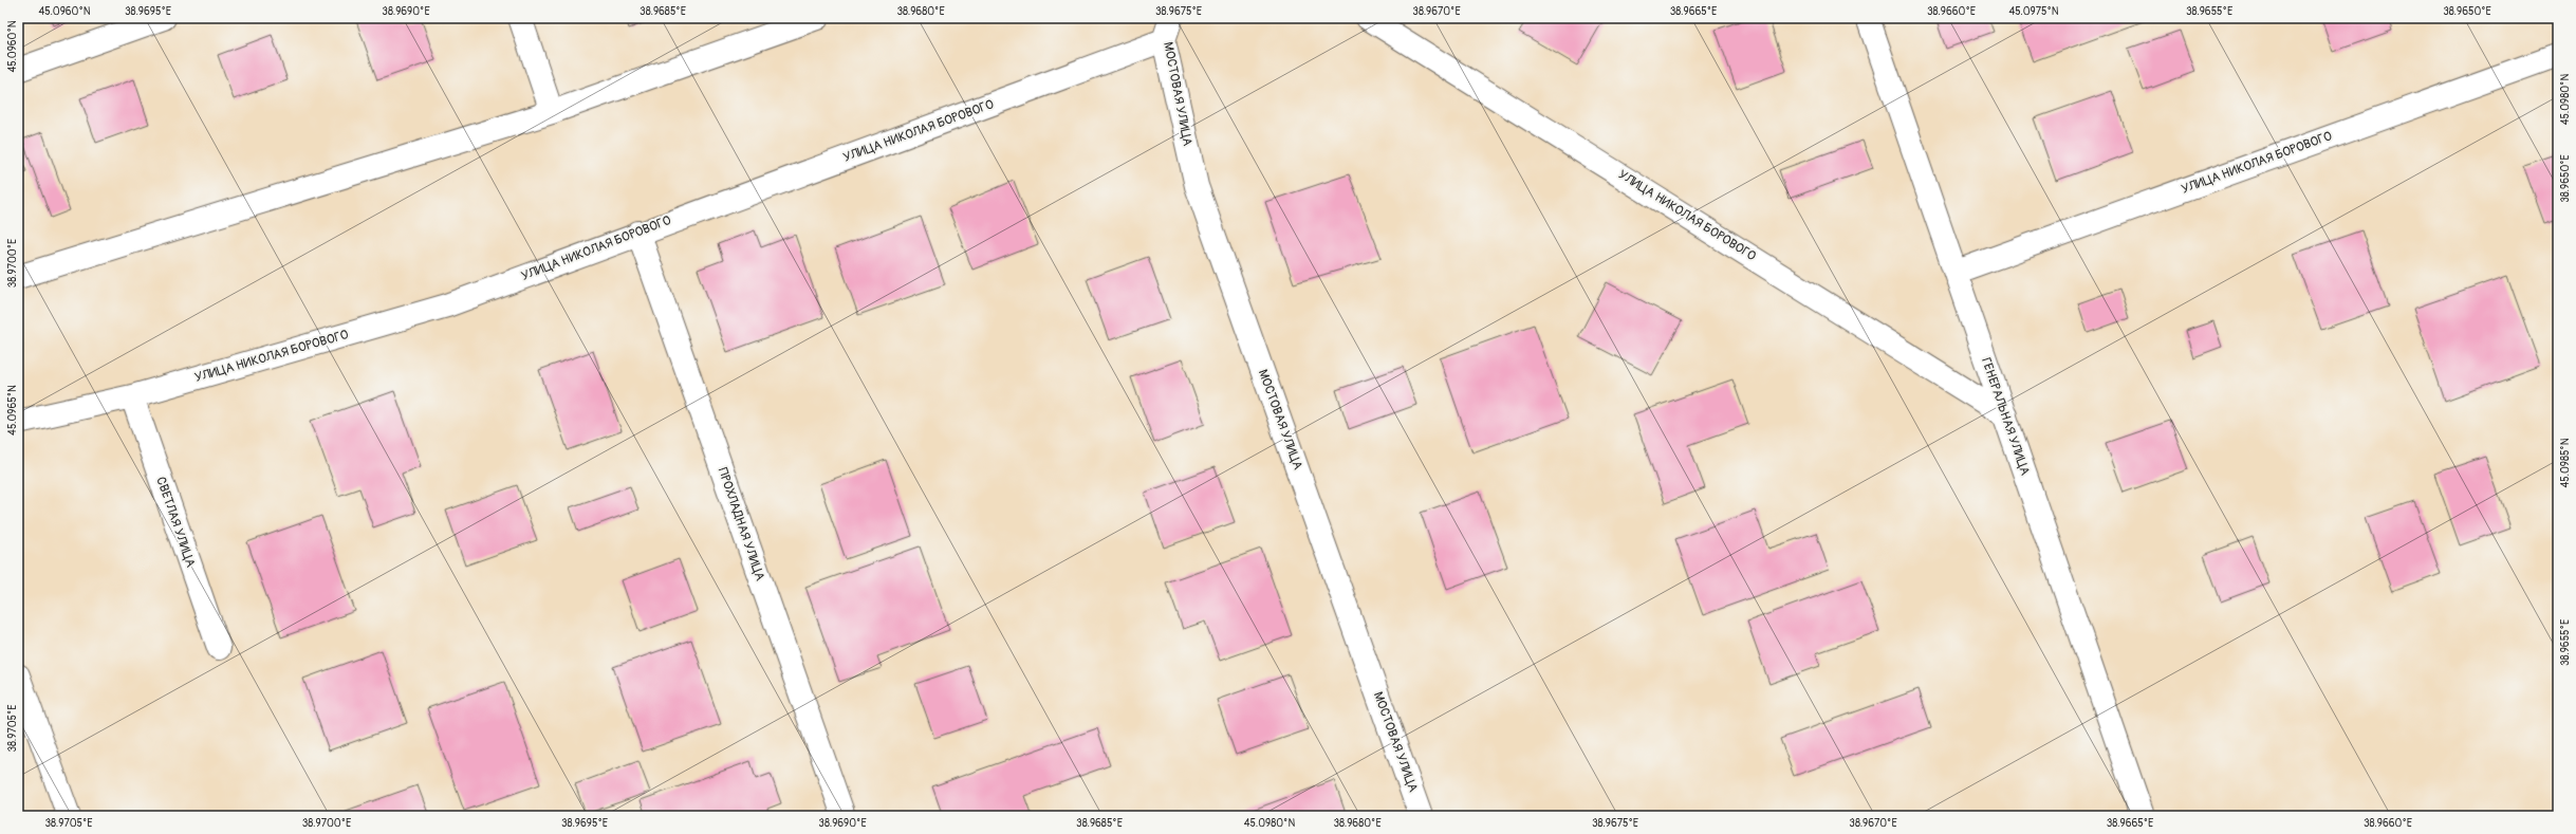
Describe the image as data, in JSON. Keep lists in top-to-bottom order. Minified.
{"streets":{"street":["МОСТОВАЯ УЛИЦА","УЛИЦА НИКОЛАЯ БОРОВОГО","ГЕНЕРАЛЬНАЯ УЛИЦА","СВЕТЛАЯ УЛИЦА","ПРОХЛАДНАЯ УЛИЦА"]},"crossings":[["МОСТОВАЯ УЛИЦА","УЛИЦА НИКОЛАЯ БОРОВОГО"],["УЛИЦА НИКОЛАЯ БОРОВОГО","ГЕНЕРАЛЬНАЯ УЛИЦА"],["УЛИЦА НИКОЛАЯ БОРОВОГО","СВЕТЛАЯ УЛИЦА"],["УЛИЦА НИКОЛАЯ БОРОВОГО","ПРОХЛАДНАЯ УЛИЦА"]],"coordinates":["45.0960°N","38.9695°E","38.9690°E","38.9685°E","38.9680°E","38.9675°E","38.9670°E","38.9665°E","38.9660°E","45.0975°N","38.9655°E","38.9650°E","45.0980°N","38.9700°E","45.0965°N","45.0985°N","38.9705°E"]}
